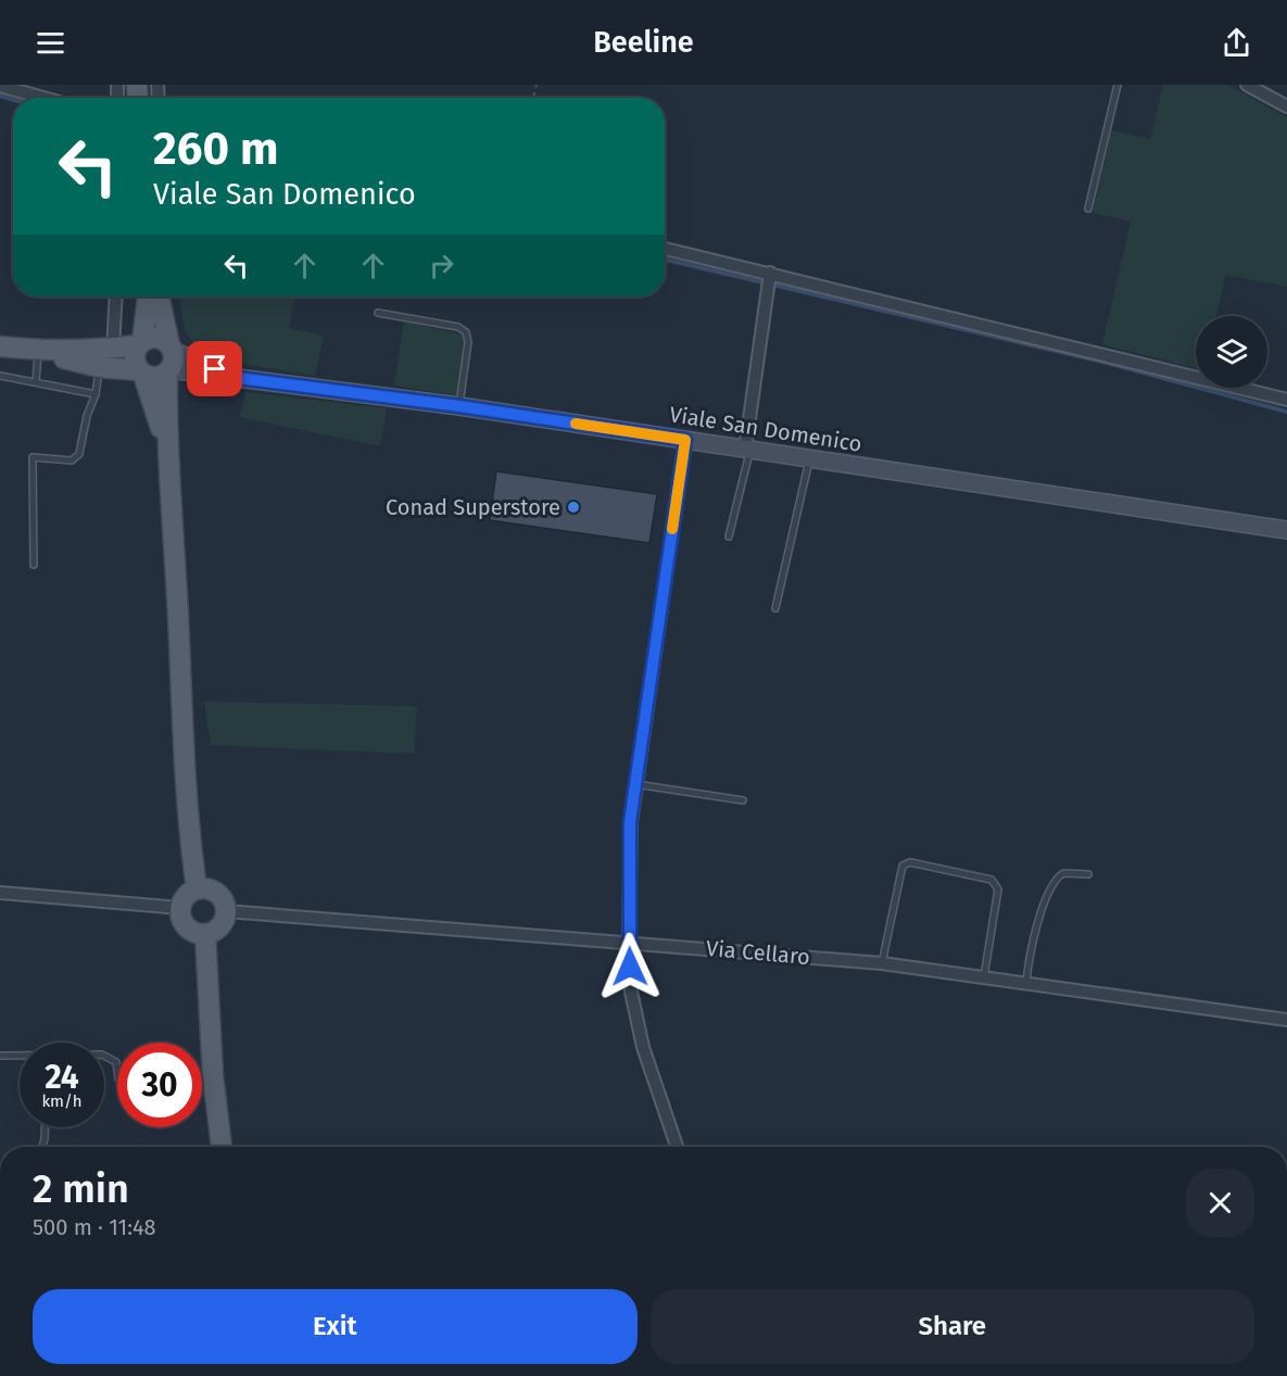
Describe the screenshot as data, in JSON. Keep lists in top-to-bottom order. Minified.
{"streets":{"main road":["Viale San Domenico"],"street":["Via Cellaro"]},"places":["Conad Superstore"],"page":{"header":"Beeline","turn":["260 m","Viale San Domenico"],"speed":"24 km/h","limit":"30","heading":["2 min","500 m · 11:48"],"buttons":["Exit","Share"]}}
